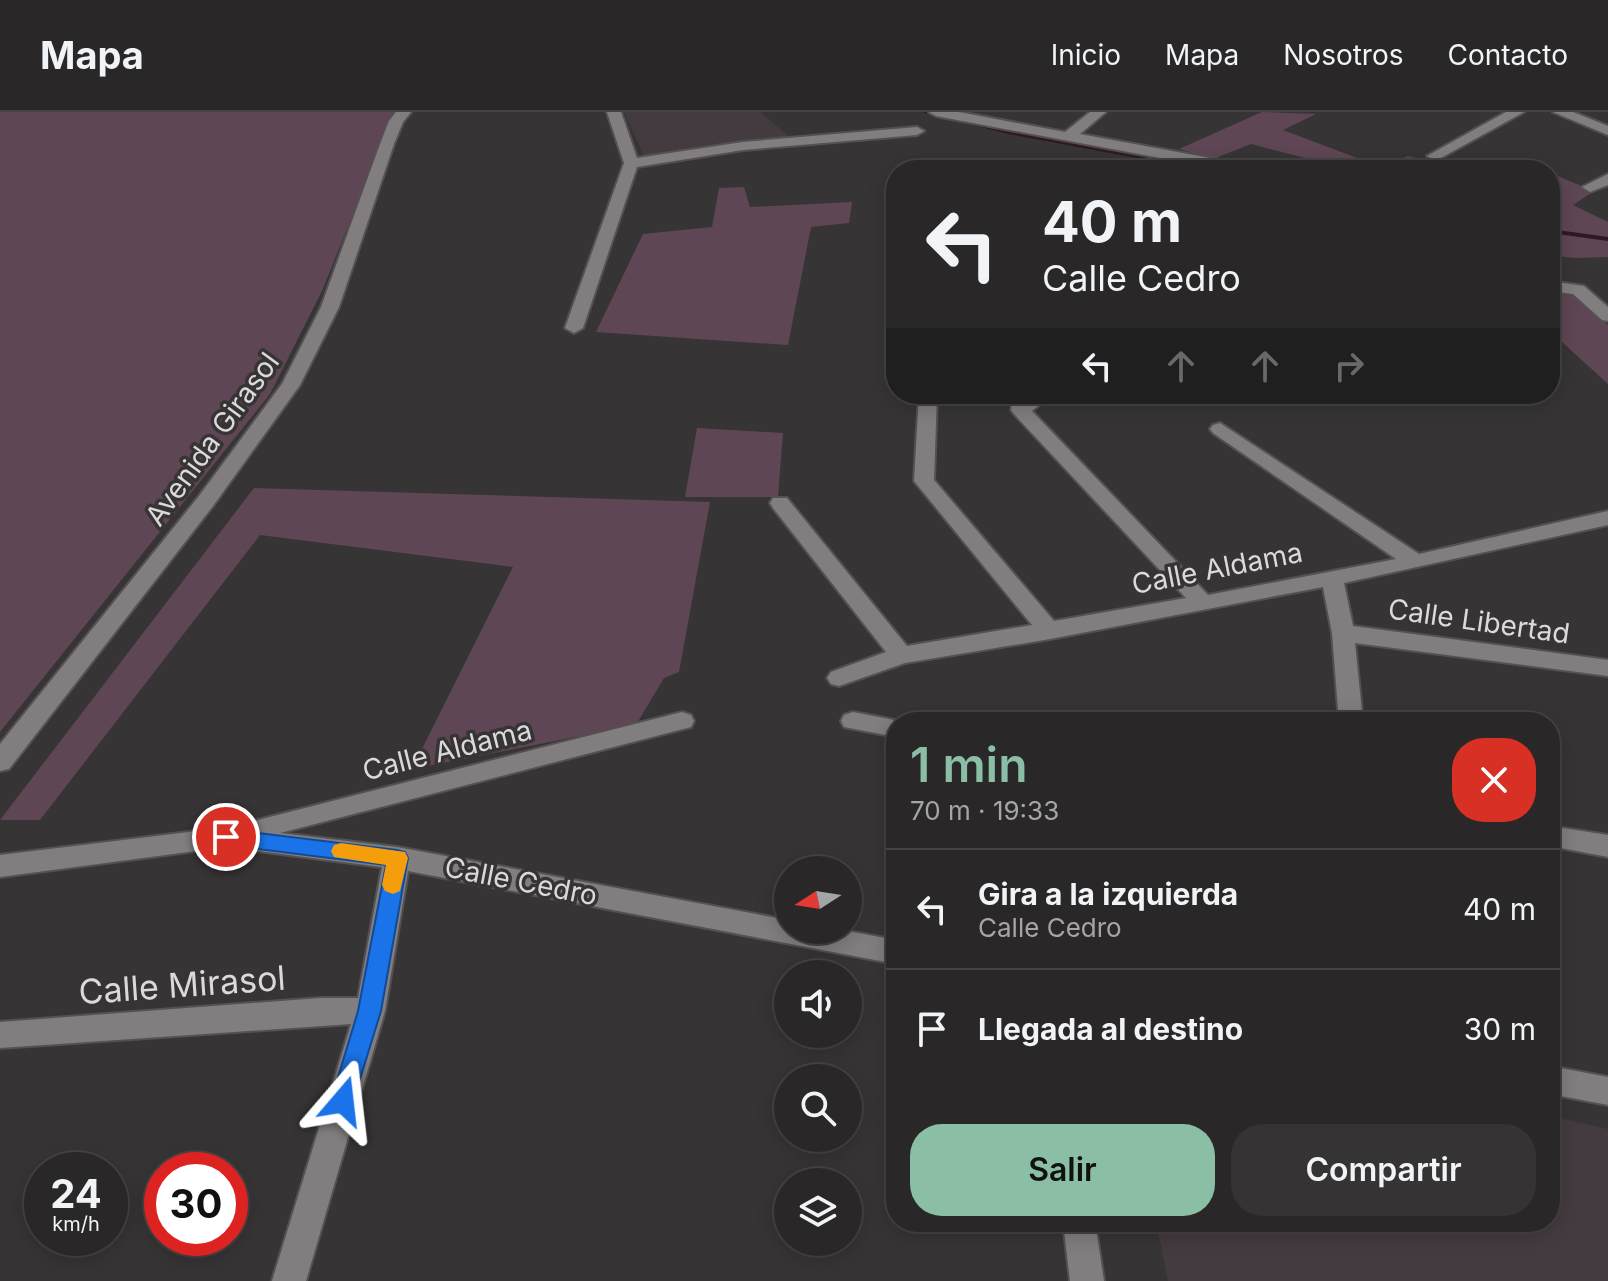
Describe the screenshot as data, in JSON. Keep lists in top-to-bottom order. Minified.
{"streets":{"street":["Avenida Girasol","Calle Aldama","Calle Libertad","Calle Cedro","Calle Mirasol"]},"crossings":[["Calle Aldama","Calle Cedro"]],"north":"left","page":{"header":"Mapa","nav":["Inicio","Mapa","Nosotros","Contacto"],"turn":["40 m","Calle Cedro"],"heading":["1 min","70 m · 19:33"],"list":[{"name":"Gira a la izquierda","note":"Calle Cedro","value":"40 m"},{"name":"Llegada al destino","value":"30 m"}],"buttons":["Salir","Compartir"],"speed":"24 km/h","limit":"30"}}
